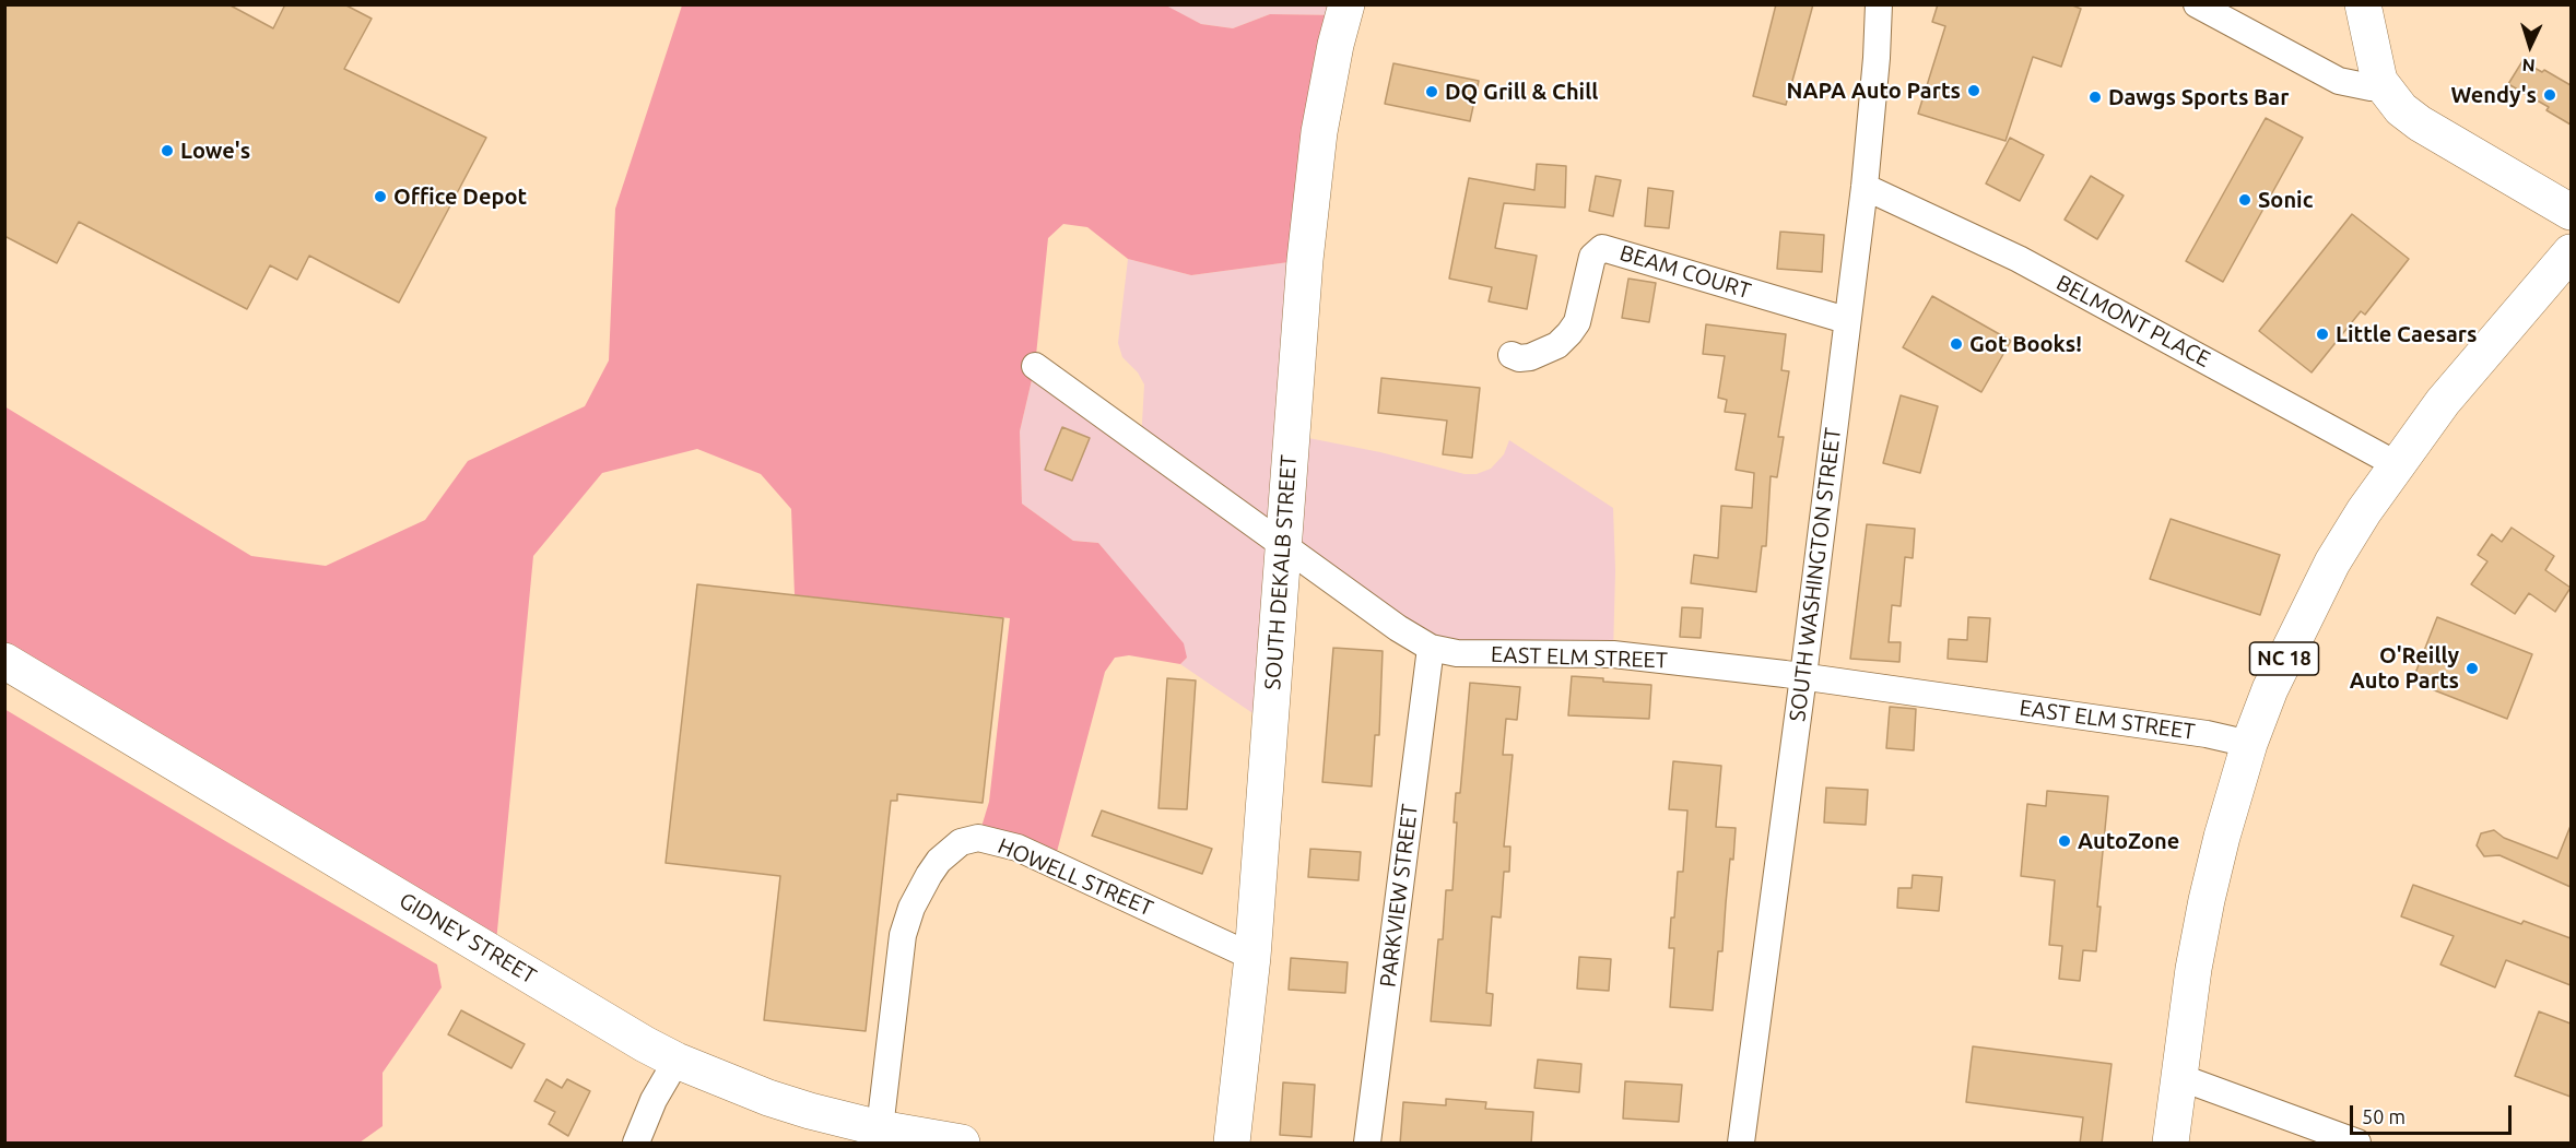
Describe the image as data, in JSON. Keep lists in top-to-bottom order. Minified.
{"streets":{"main road":["SOUTH DEKALB STREET","NC 18","GIDNEY STREET"],"street":["BEAM COURT","BELMONT PLACE","SOUTH WASHINGTON STREET","EAST ELM STREET","HOWELL STREET","PARKVIEW STREET"]},"crossings":[["BEAM COURT","SOUTH WASHINGTON STREET"],["BELMONT PLACE","SOUTH WASHINGTON STREET"],["BELMONT PLACE","NC 18"],["SOUTH DEKALB STREET","EAST ELM STREET"],["SOUTH DEKALB STREET","HOWELL STREET"],["SOUTH WASHINGTON STREET","EAST ELM STREET"],["EAST ELM STREET","NC 18"],["EAST ELM STREET","PARKVIEW STREET"],["HOWELL STREET","GIDNEY STREET"]],"places":["NAPA Auto Parts","DQ Grill & Chill","Wendy's","Dawgs Sports Bar","Lowe's","Office Depot","Sonic","Little Caesars","Got Books!","O'Reilly Auto Parts","AutoZone"],"scale_bar":"50 m","north":"bottom"}
